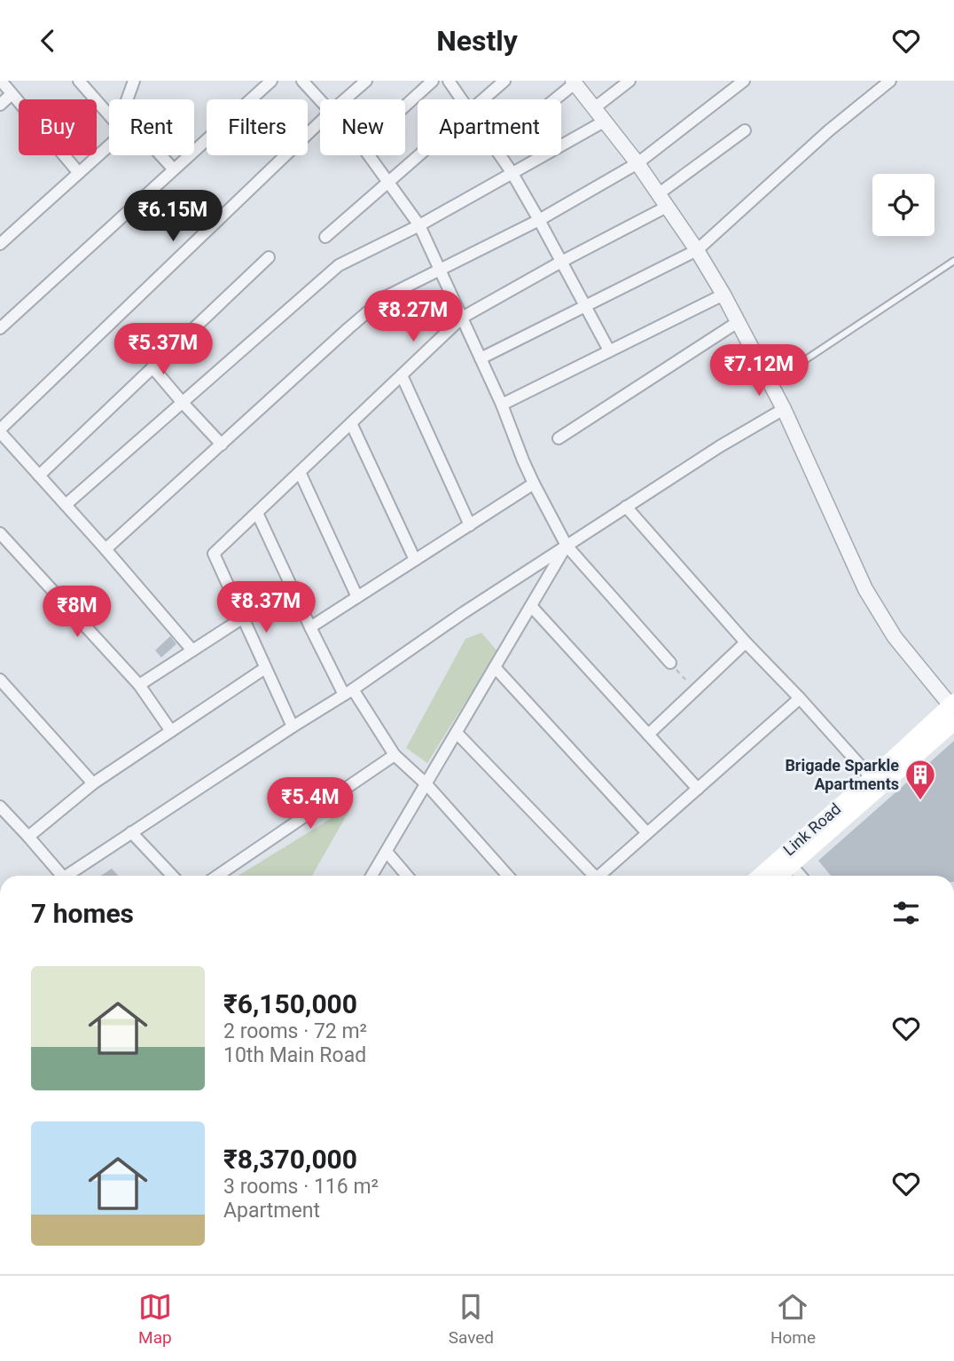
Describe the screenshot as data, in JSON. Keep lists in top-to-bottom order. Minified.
{"streets":{"main road":["Link Road"]},"places":{"building":["Brigade Sparkle Apartments"]},"page":{"header":"Nestly","chip":["Buy","Rent","Filters","New","Apartment"],"price":["₹6.15M","₹8.27M","₹5.37M","₹7.12M","₹8.37M","₹8M","₹5.4M"],"heading":"7 homes","list":[{"name":"₹6,150,000","note":"2 rooms · 72 m² · 10th Main Road"},{"name":"₹8,370,000","note":"3 rooms · 116 m² · Apartment"}],"tabs":["Map","Saved","Home"]}}
